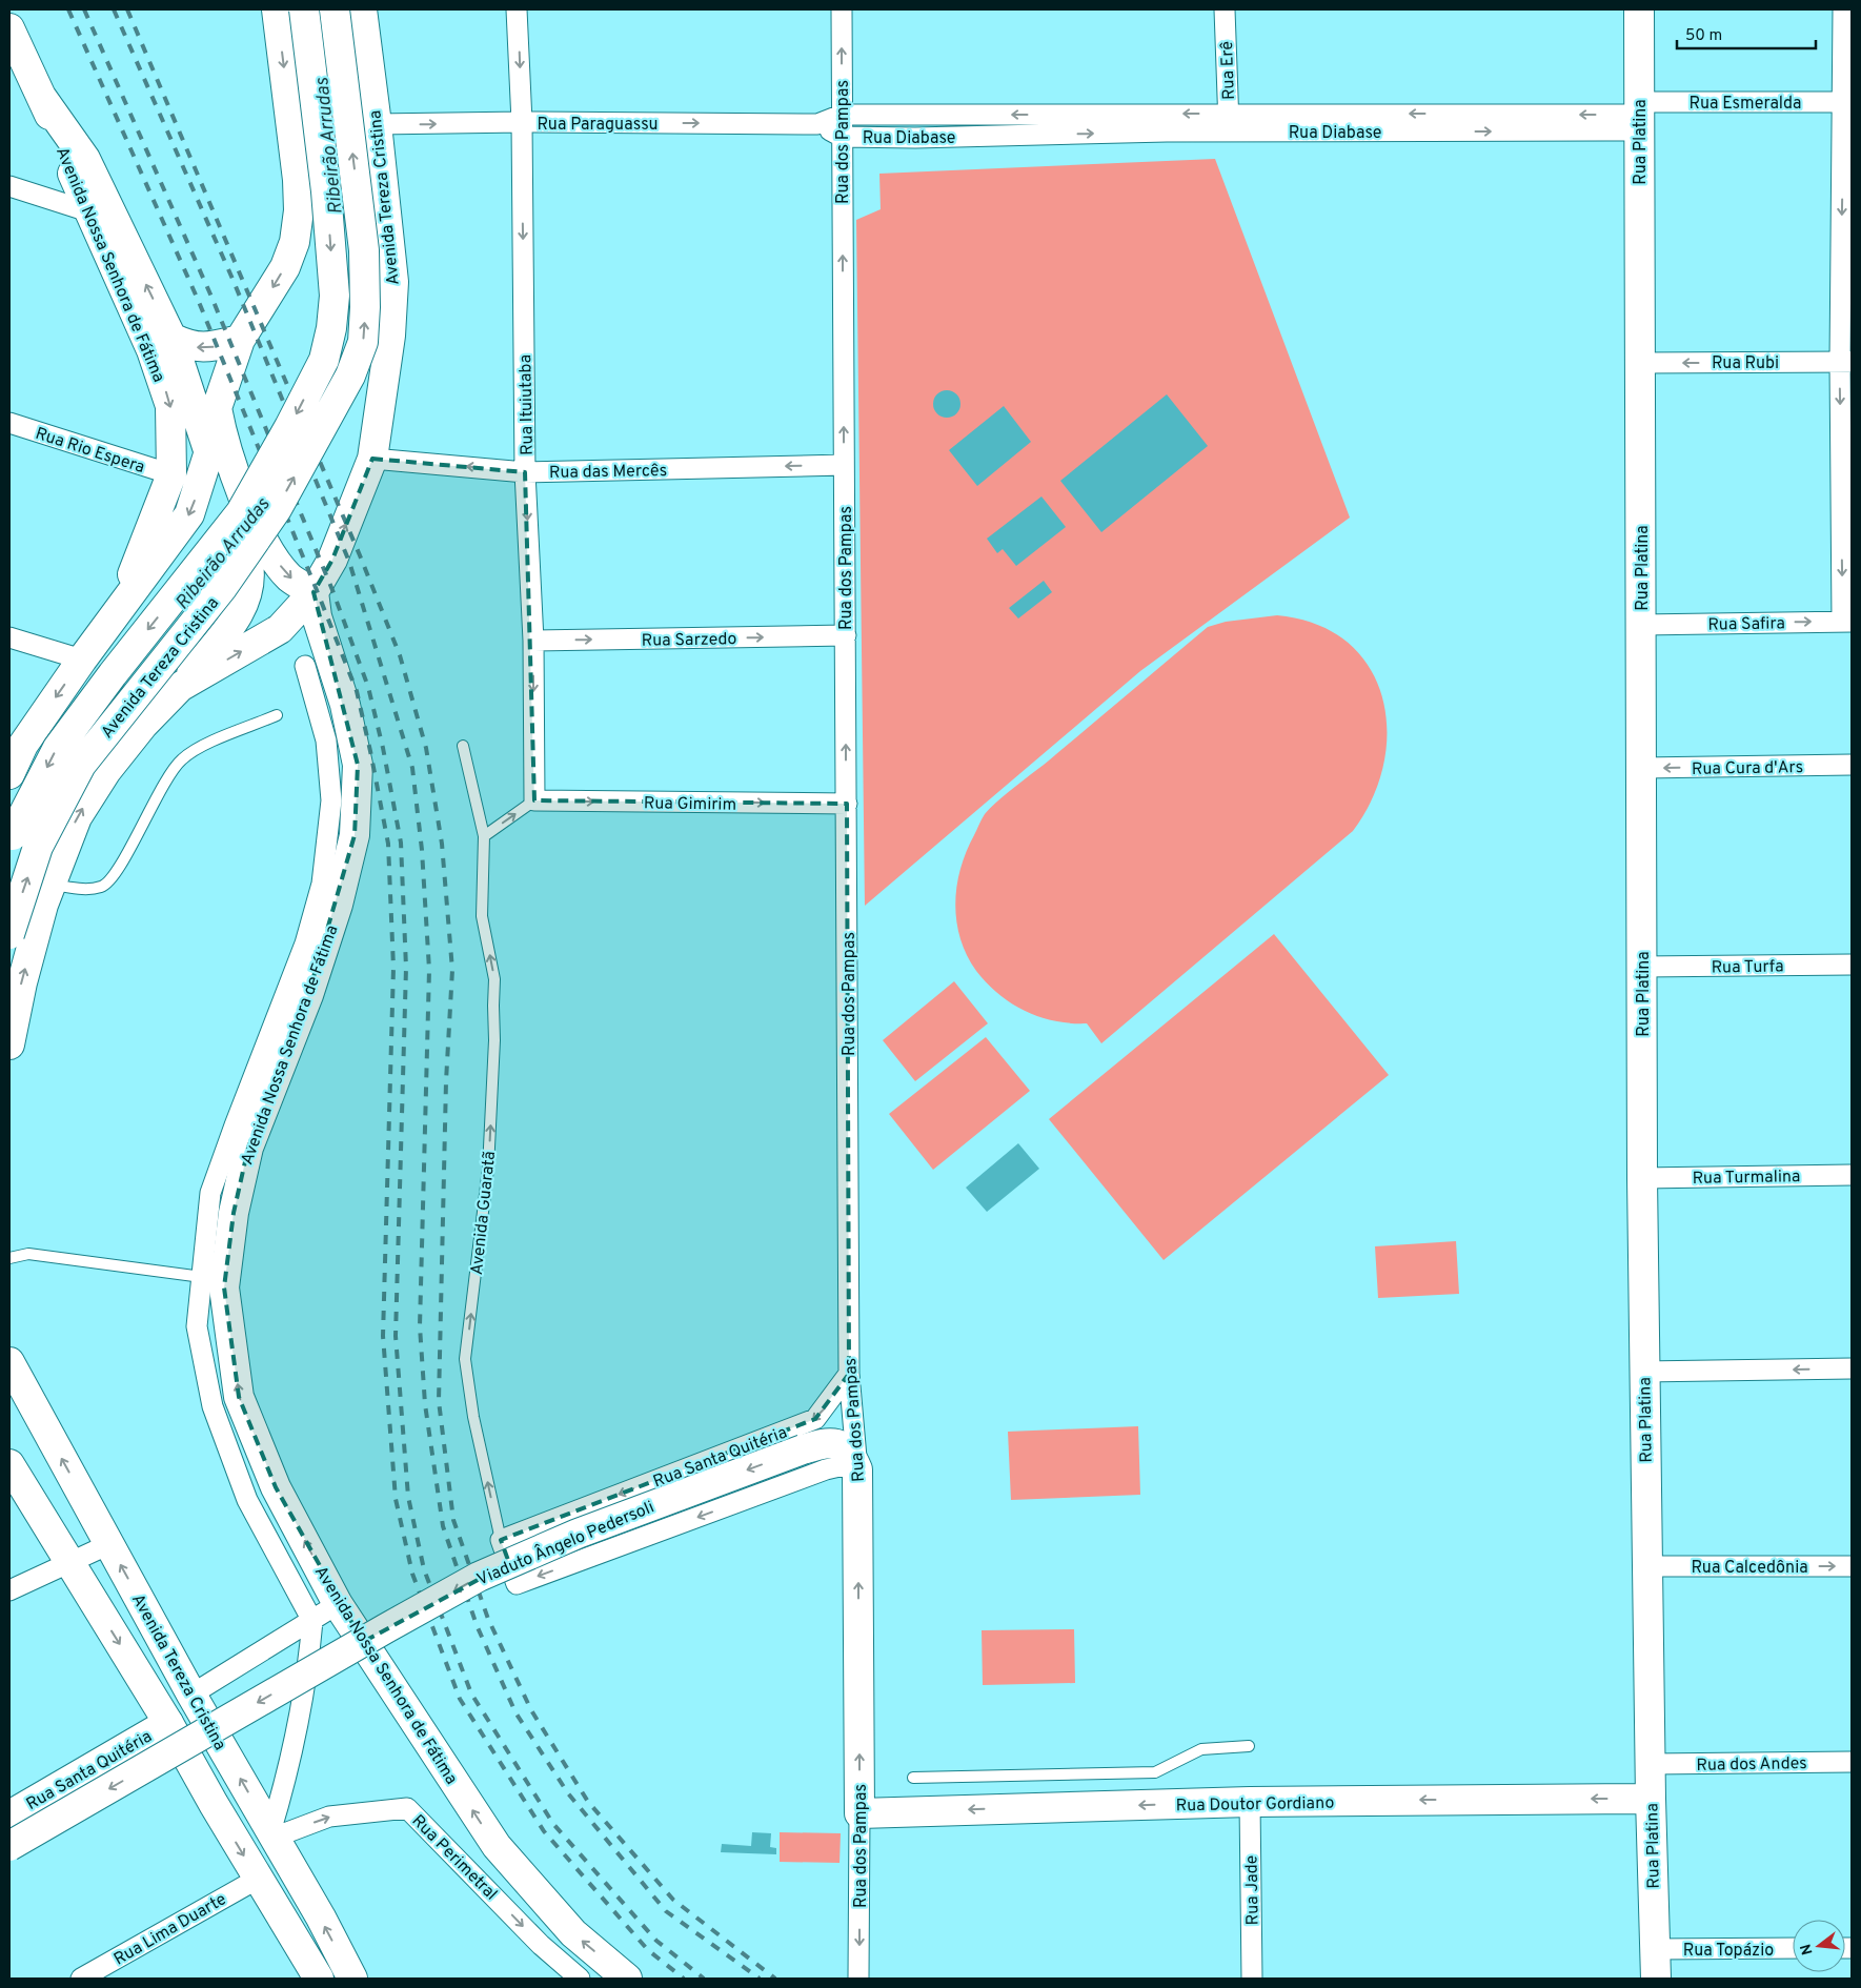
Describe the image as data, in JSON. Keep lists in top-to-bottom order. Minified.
{"streets":{"main road":["Rua dos Pampas","Rua Platina","Avenida Tereza Cristina","Avenida Nossa Senhora de Fátima","Rua Santa Quitéria","Viaduto Ângelo Pedersoli","Rua Doutor Gordiano"],"street":["Rua Erê","Rua Esmeralda","Rua Paraguassu","Rua Diabase","Rua Rubi","Rua Ituiutaba","Rua Rio Espera","Rua das Mercês","Rua Safira","Rua Sarzedo","Rua Cura d'Ars","Rua Gimirim","Rua Turfa","Rua Turmalina","Avenida Guaratã","Rua Calcedônia","Rua dos Andes","Rua Perimetral","Rua Jade","Rua Lima Duarte","Rua Topázio"]},"crossings":[["Rua Erê","Rua Diabase"],["Rua Esmeralda","Rua Diabase"],["Rua Esmeralda","Rua Platina"],["Rua Paraguassu","Rua Diabase"],["Rua Paraguassu","Avenida Tereza Cristina"],["Rua Paraguassu","Rua Ituiutaba"],["Rua Diabase","Rua dos Pampas"],["Rua Diabase","Rua Platina"],["Rua dos Pampas","Rua das Mercês"],["Rua dos Pampas","Rua Sarzedo"],["Rua dos Pampas","Rua Gimirim"],["Rua dos Pampas","Avenida Guaratã"],["Rua dos Pampas","Rua Santa Quitéria"],["Rua dos Pampas","Rua Doutor Gordiano"],["Rua Platina","Rua Rubi"],["Rua Platina","Rua Safira"],["Rua Platina","Rua Cura d'Ars"],["Rua Platina","Rua Turfa"],["Rua Platina","Rua Turmalina"],["Rua Platina","Rua Calcedônia"],["Rua Platina","Rua dos Andes"],["Rua Platina","Rua Doutor Gordiano"],["Rua Platina","Rua Topázio"],["Avenida Tereza Cristina","Avenida Nossa Senhora de Fátima"],["Avenida Tereza Cristina","Rua das Mercês"],["Avenida Tereza Cristina","Rua Santa Quitéria"],["Avenida Tereza Cristina","Rua Perimetral"],["Avenida Tereza Cristina","Rua Lima Duarte"],["Avenida Nossa Senhora de Fátima","Rua Rio Espera"],["Rua Ituiutaba","Rua das Mercês"],["Rua Ituiutaba","Rua Sarzedo"],["Rua Ituiutaba","Rua Gimirim"],["Avenida Guaratã","Rua Santa Quitéria"],["Rua Doutor Gordiano","Rua Jade"]],"one_way":["Rua Paraguassu","Rua Rubi","Rua Ituiutaba","Rua das Mercês","Rua Safira","Rua Sarzedo","Rua Cura d'Ars","Rua Gimirim","Rua Santa Quitéria","Viaduto Ângelo Pedersoli","Rua Calcedônia","Rua Doutor Gordiano","Rua Perimetral"],"water":["Ribeirão Arrudas"],"scale_bar":"50 m","north":"left"}
